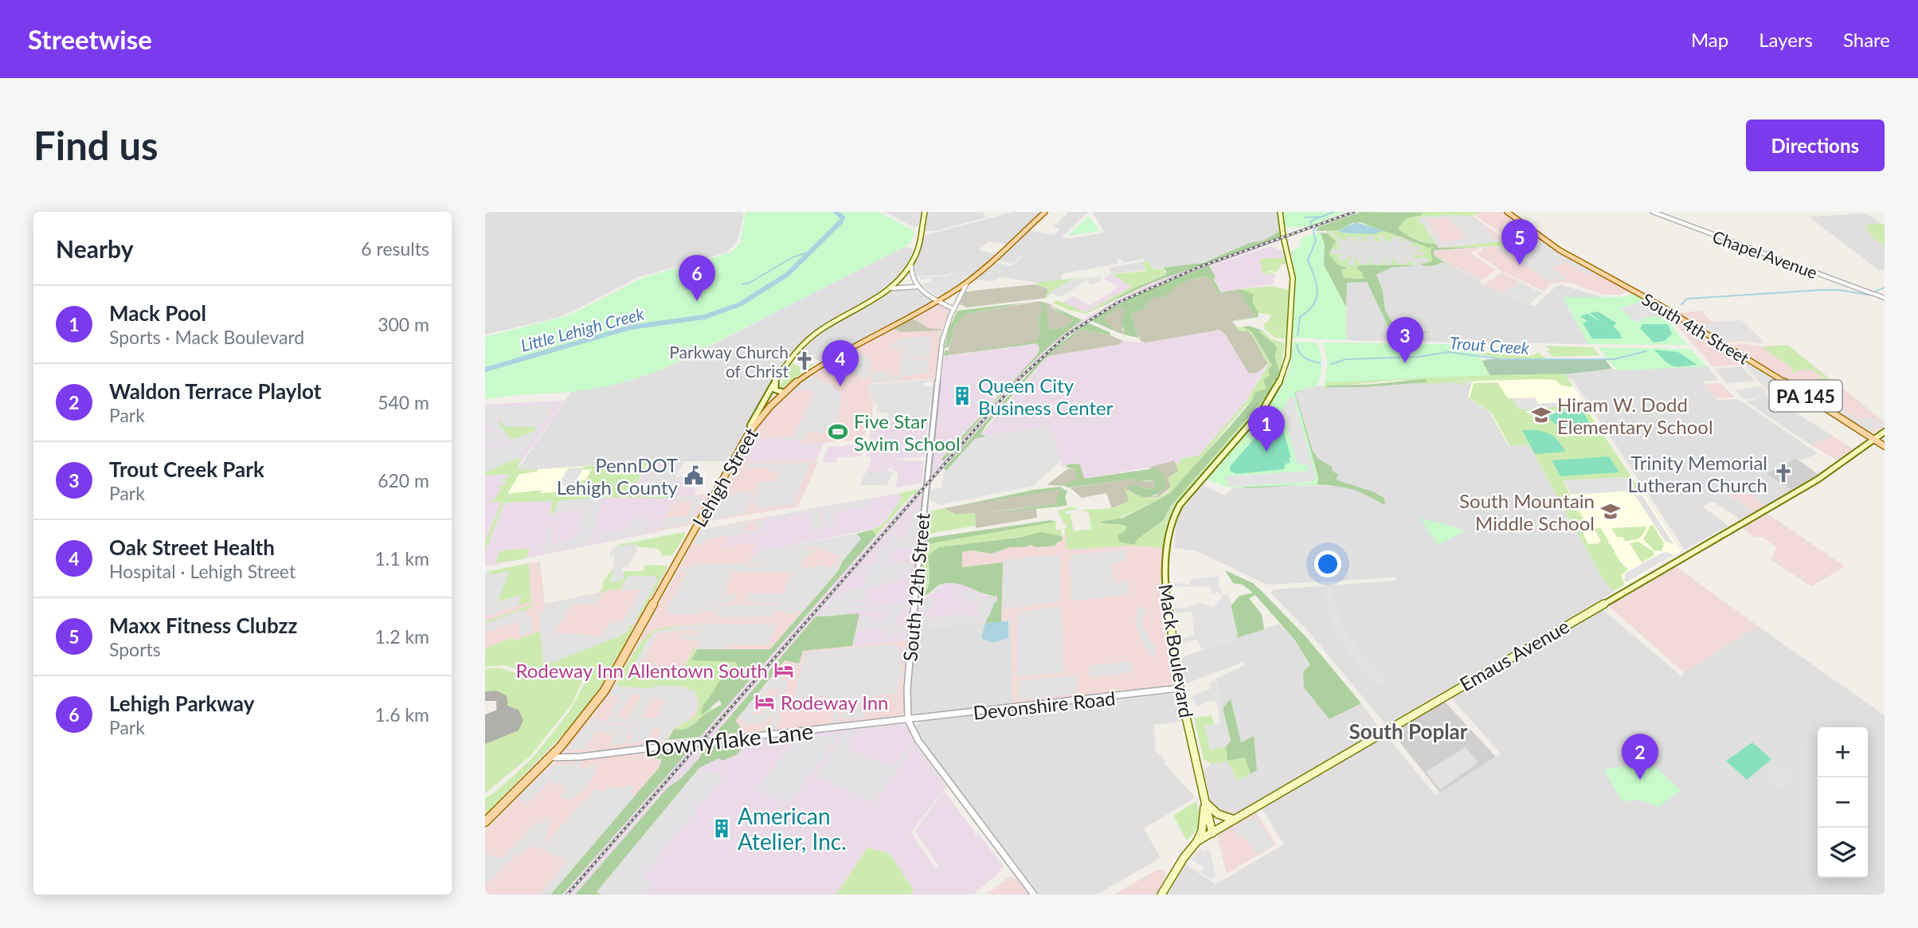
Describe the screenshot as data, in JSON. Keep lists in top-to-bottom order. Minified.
{"streets":{"main road":["South 4th Street","PA 145","Lehigh Street","Mack Boulevard","Emaus Avenue"],"street":["Chapel Avenue","South 12th Street","Devonshire Road","Downyflake Lane"]},"crossings":[["South 4th Street","Emaus Avenue"],["Lehigh Street","South 12th Street"],["Lehigh Street","Downyflake Lane"],["South 12th Street","Devonshire Road"],["South 12th Street","Downyflake Lane"],["Mack Boulevard","Emaus Avenue"],["Mack Boulevard","Devonshire Road"],["Devonshire Road","Downyflake Lane"]],"districts":["South Poplar"],"water":["Little Lehigh Creek","Trout Creek"],"places":{"church":["Parkway Church of Christ","Trinity Memorial Lutheran Church"],"building":["Queen City Business Center","American Atelier, Inc."],"school or university":["Hiram W. Dodd Elementary School","South Mountain Middle School"],"sports":["Five Star Swim School"],"public building":["PennDOT Lehigh County"],"hotel":["Rodeway Inn Allentown South","Rodeway Inn"]},"page":{"header":"Streetwise","nav":["Map","Layers","Share"],"buttons":"Directions","title":"Find us","heading":["Nearby","6 results"],"pins":["5","6","3","4","1","2"],"list":[{"mark":"1","name":"Mack Pool","note":"Sports · Mack Boulevard","value":"300 m"},{"mark":"2","name":"Waldon Terrace Playlot","note":"Park","value":"540 m"},{"mark":"3","name":"Trout Creek Park","note":"Park","value":"620 m"},{"mark":"4","name":"Oak Street Health","note":"Hospital · Lehigh Street","value":"1.1 km"},{"mark":"5","name":"Maxx Fitness Clubzz","note":"Sports","value":"1.2 km"},{"mark":"6","name":"Lehigh Parkway","note":"Park","value":"1.6 km"}],"map_buttons":["+","−"]}}
